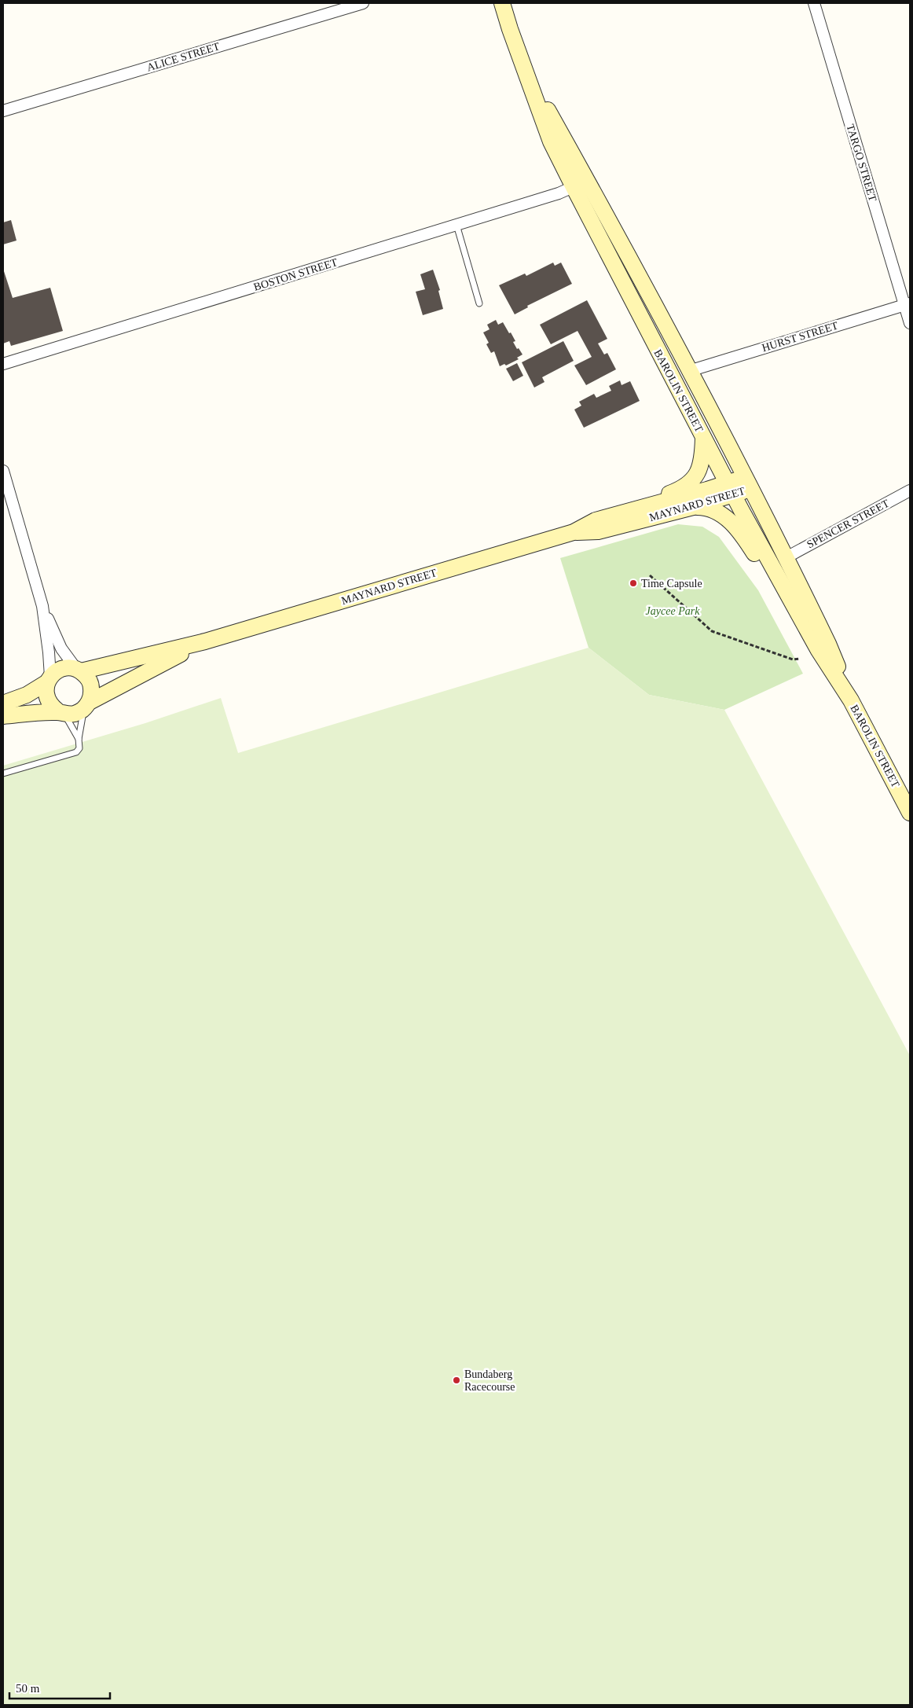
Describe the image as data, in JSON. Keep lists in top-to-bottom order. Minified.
{"streets":{"main road":["BAROLIN STREET","MAYNARD STREET"],"street":["ALICE STREET","TARGO STREET","BOSTON STREET","HURST STREET","SPENCER STREET"]},"crossings":[["TARGO STREET","HURST STREET"],["BOSTON STREET","BAROLIN STREET"],["HURST STREET","BAROLIN STREET"],["BAROLIN STREET","MAYNARD STREET"],["BAROLIN STREET","SPENCER STREET"]],"parks":["Jaycee Park"],"places":["Time Capsule","Bundaberg Racecourse"],"scale_bar":"50 m"}
